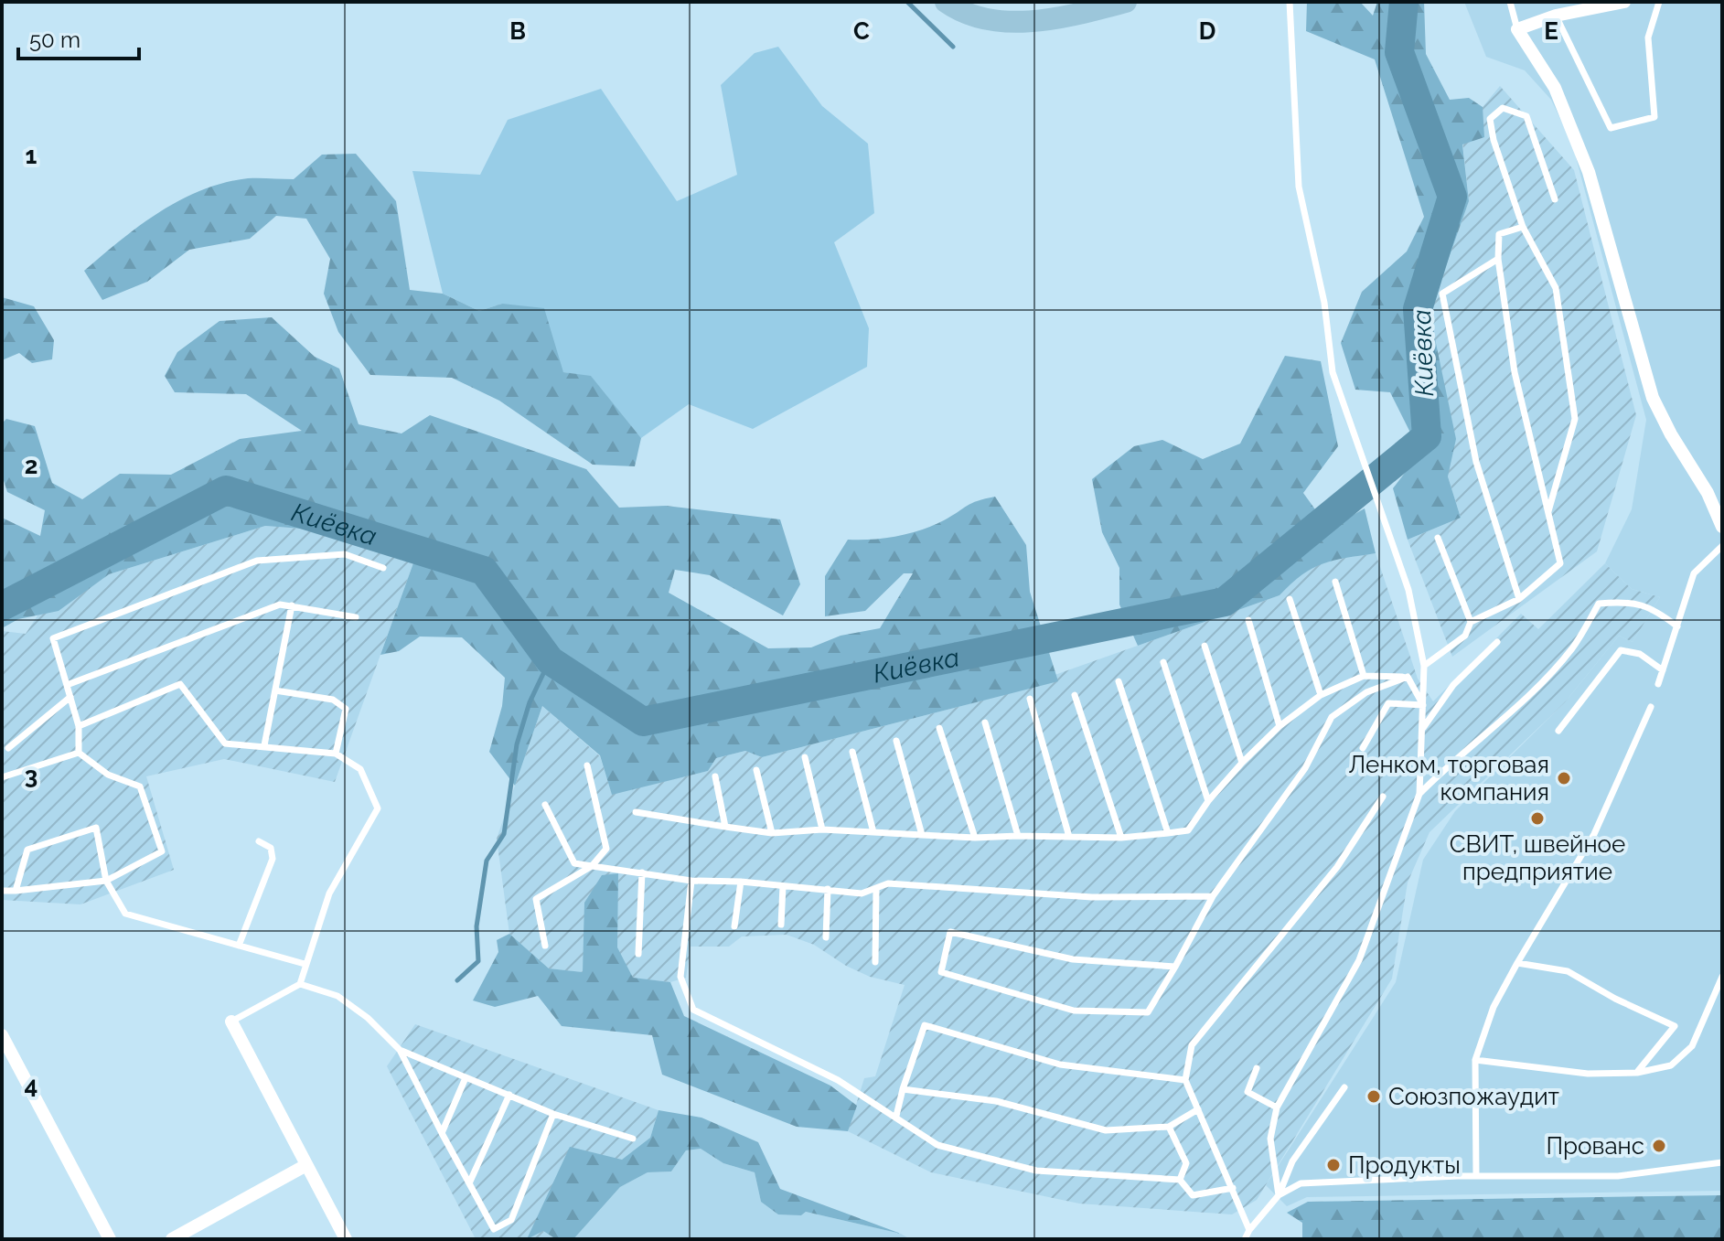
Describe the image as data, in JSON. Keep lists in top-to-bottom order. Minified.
{"water":["Киёвка"],"places":["Ленком, торговая компания","СВИТ, швейное предприятие","Союзпожаудит","Прованс","Продукты"],"scale_bar":"50 m","grid":{"columns":["B","C","D","E"],"rows":["1","2","3","4"]}}
